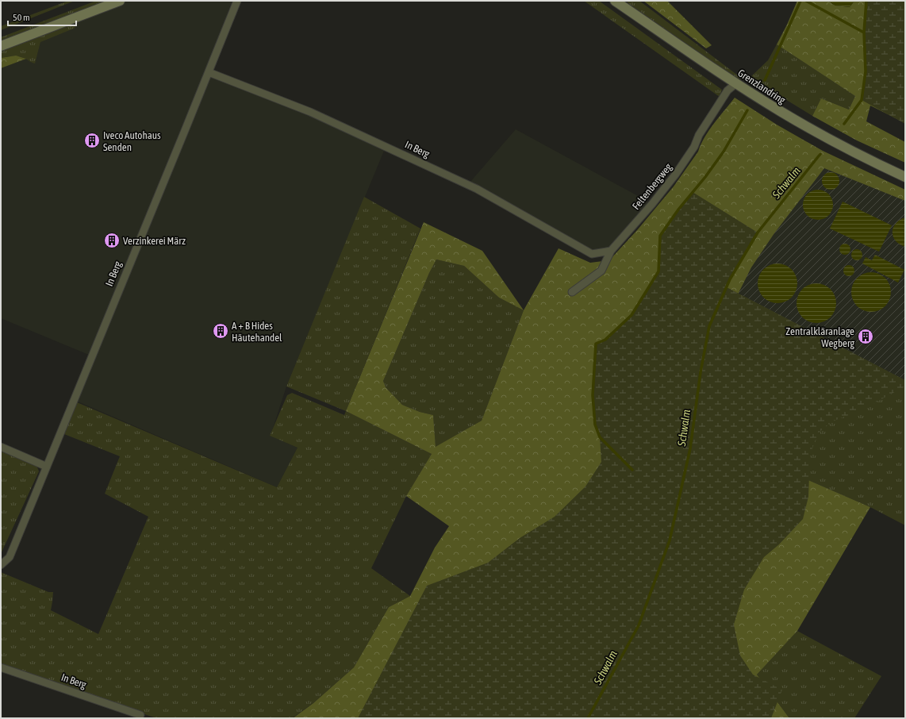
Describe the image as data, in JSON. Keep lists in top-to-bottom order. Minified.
{"streets":{"main road":["Grenzlandring"],"street":["In Berg","Feltenbergweg"]},"crossings":[["Grenzlandring","Feltenbergweg"],["In Berg","Feltenbergweg"]],"water":["Schwalm"],"places":{"building":["Iveco Autohaus Senden","Verzinkerei März","A + B Hides Häutehandel","Zentralkläranlage Wegberg"]},"scale_bar":"50 m"}
